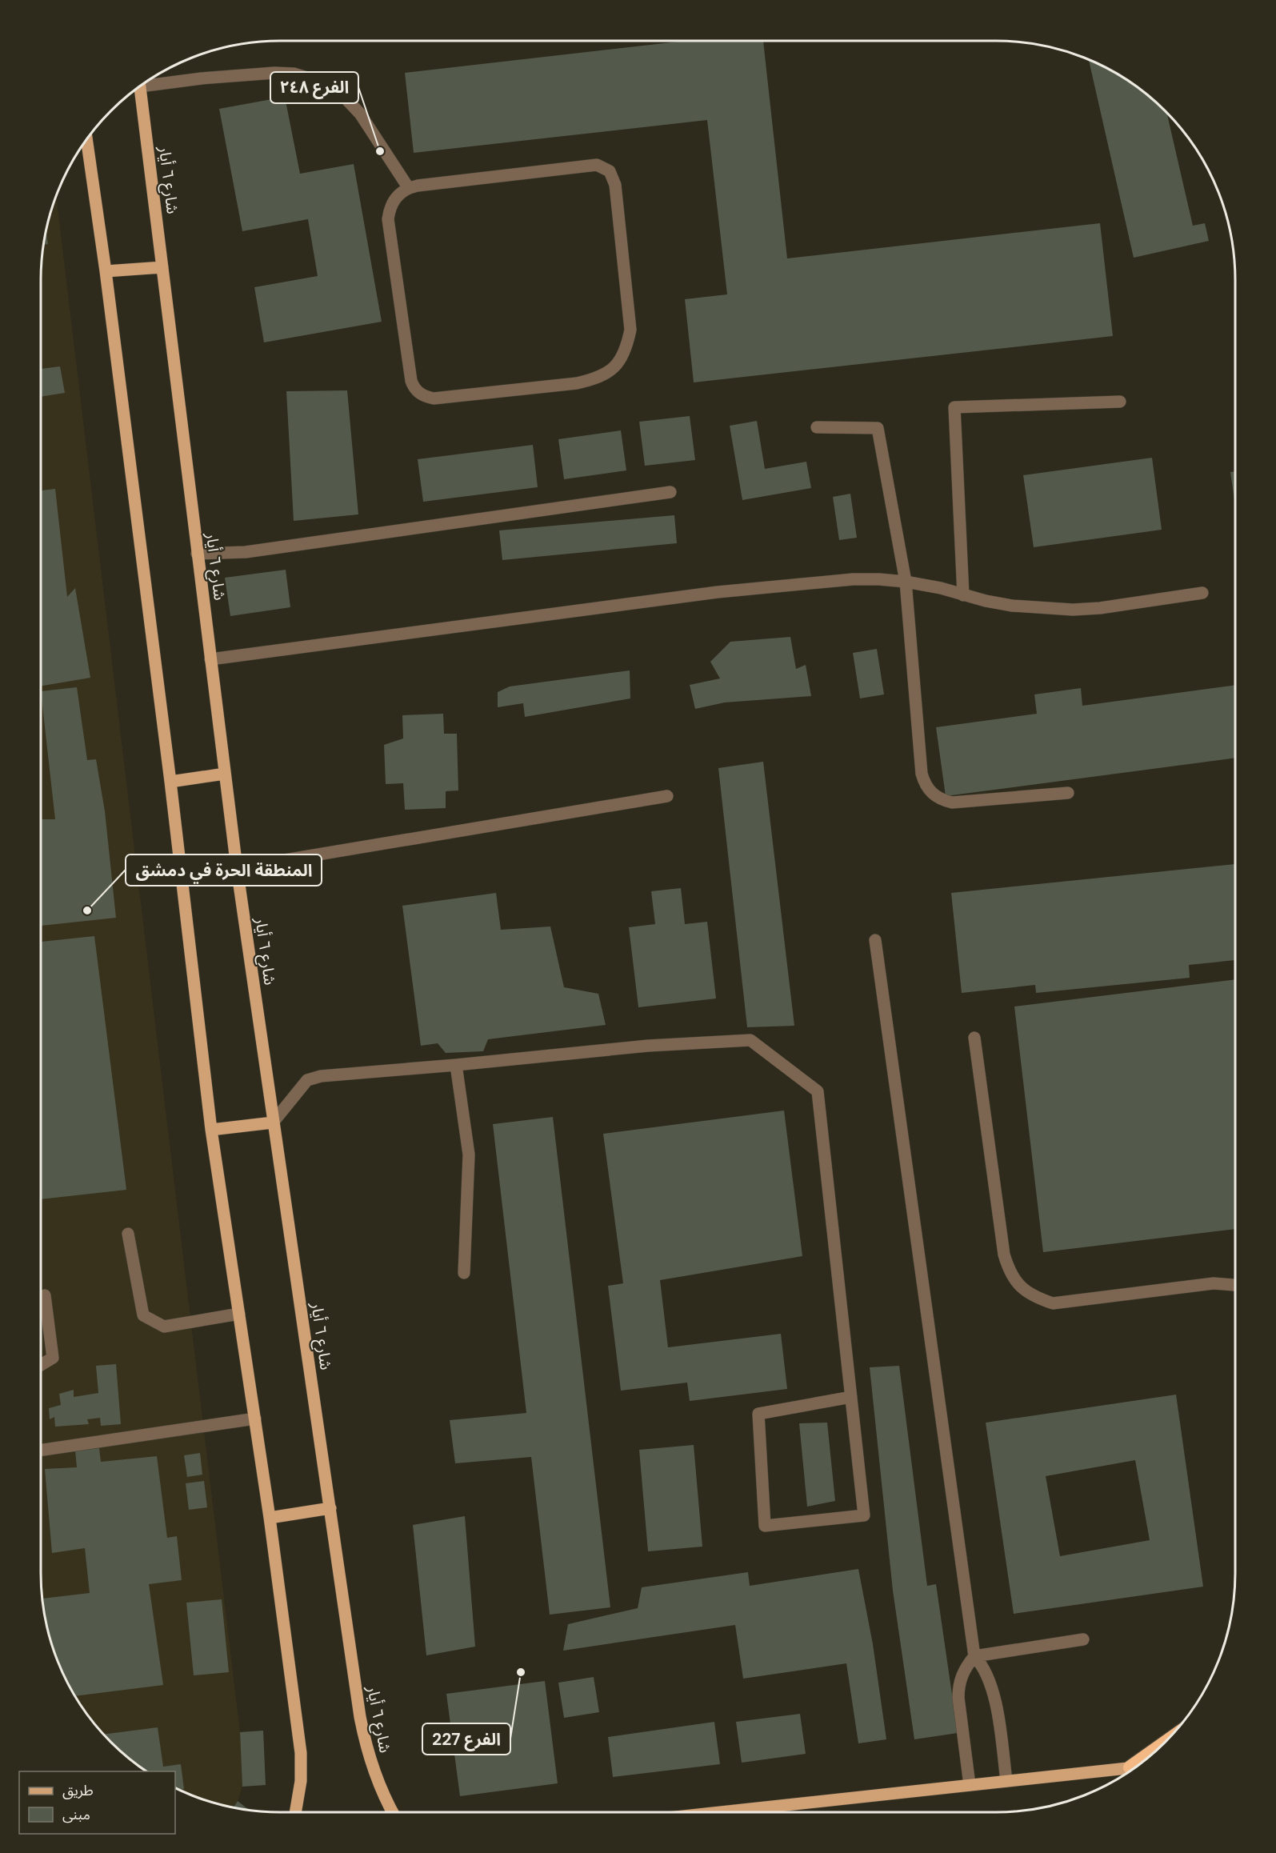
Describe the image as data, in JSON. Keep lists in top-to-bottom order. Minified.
{"streets":{"main road":["شارع ٦ أيار"]},"places":["الفرع ٢٤٨","المنطقة الحرة في دمشق","الفرع 227"],"legend":["طريق","مبنى"]}
